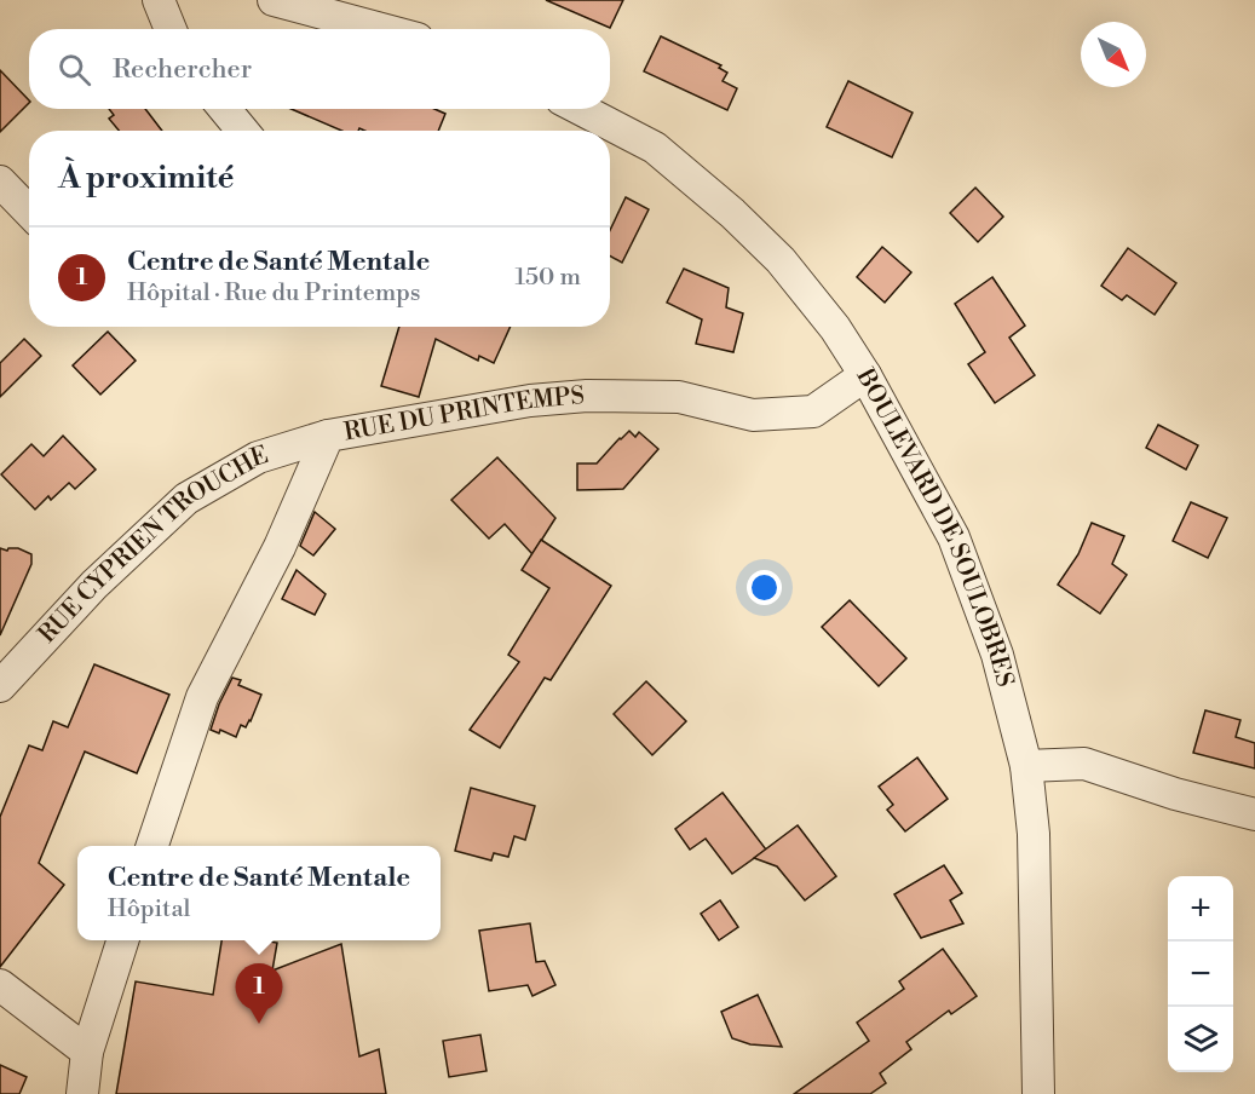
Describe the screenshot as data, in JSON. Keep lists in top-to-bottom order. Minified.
{"streets":{"street":["RUE DU PRINTEMPS","BOULEVARD DE SOULOBRES","RUE CYPRIEN TROUCHE"]},"crossings":[["RUE DU PRINTEMPS","BOULEVARD DE SOULOBRES"],["RUE DU PRINTEMPS","RUE CYPRIEN TROUCHE"]],"north":"bottom right","page":{"search":"Rechercher","heading":"À proximité","list":[{"mark":"1","name":"Centre de Santé Mentale","note":"Hôpital · Rue du Printemps","value":"150 m"}],"popup":["Centre de Santé Mentale","Hôpital"],"map_buttons":["+","−"],"pins":"1"}}
